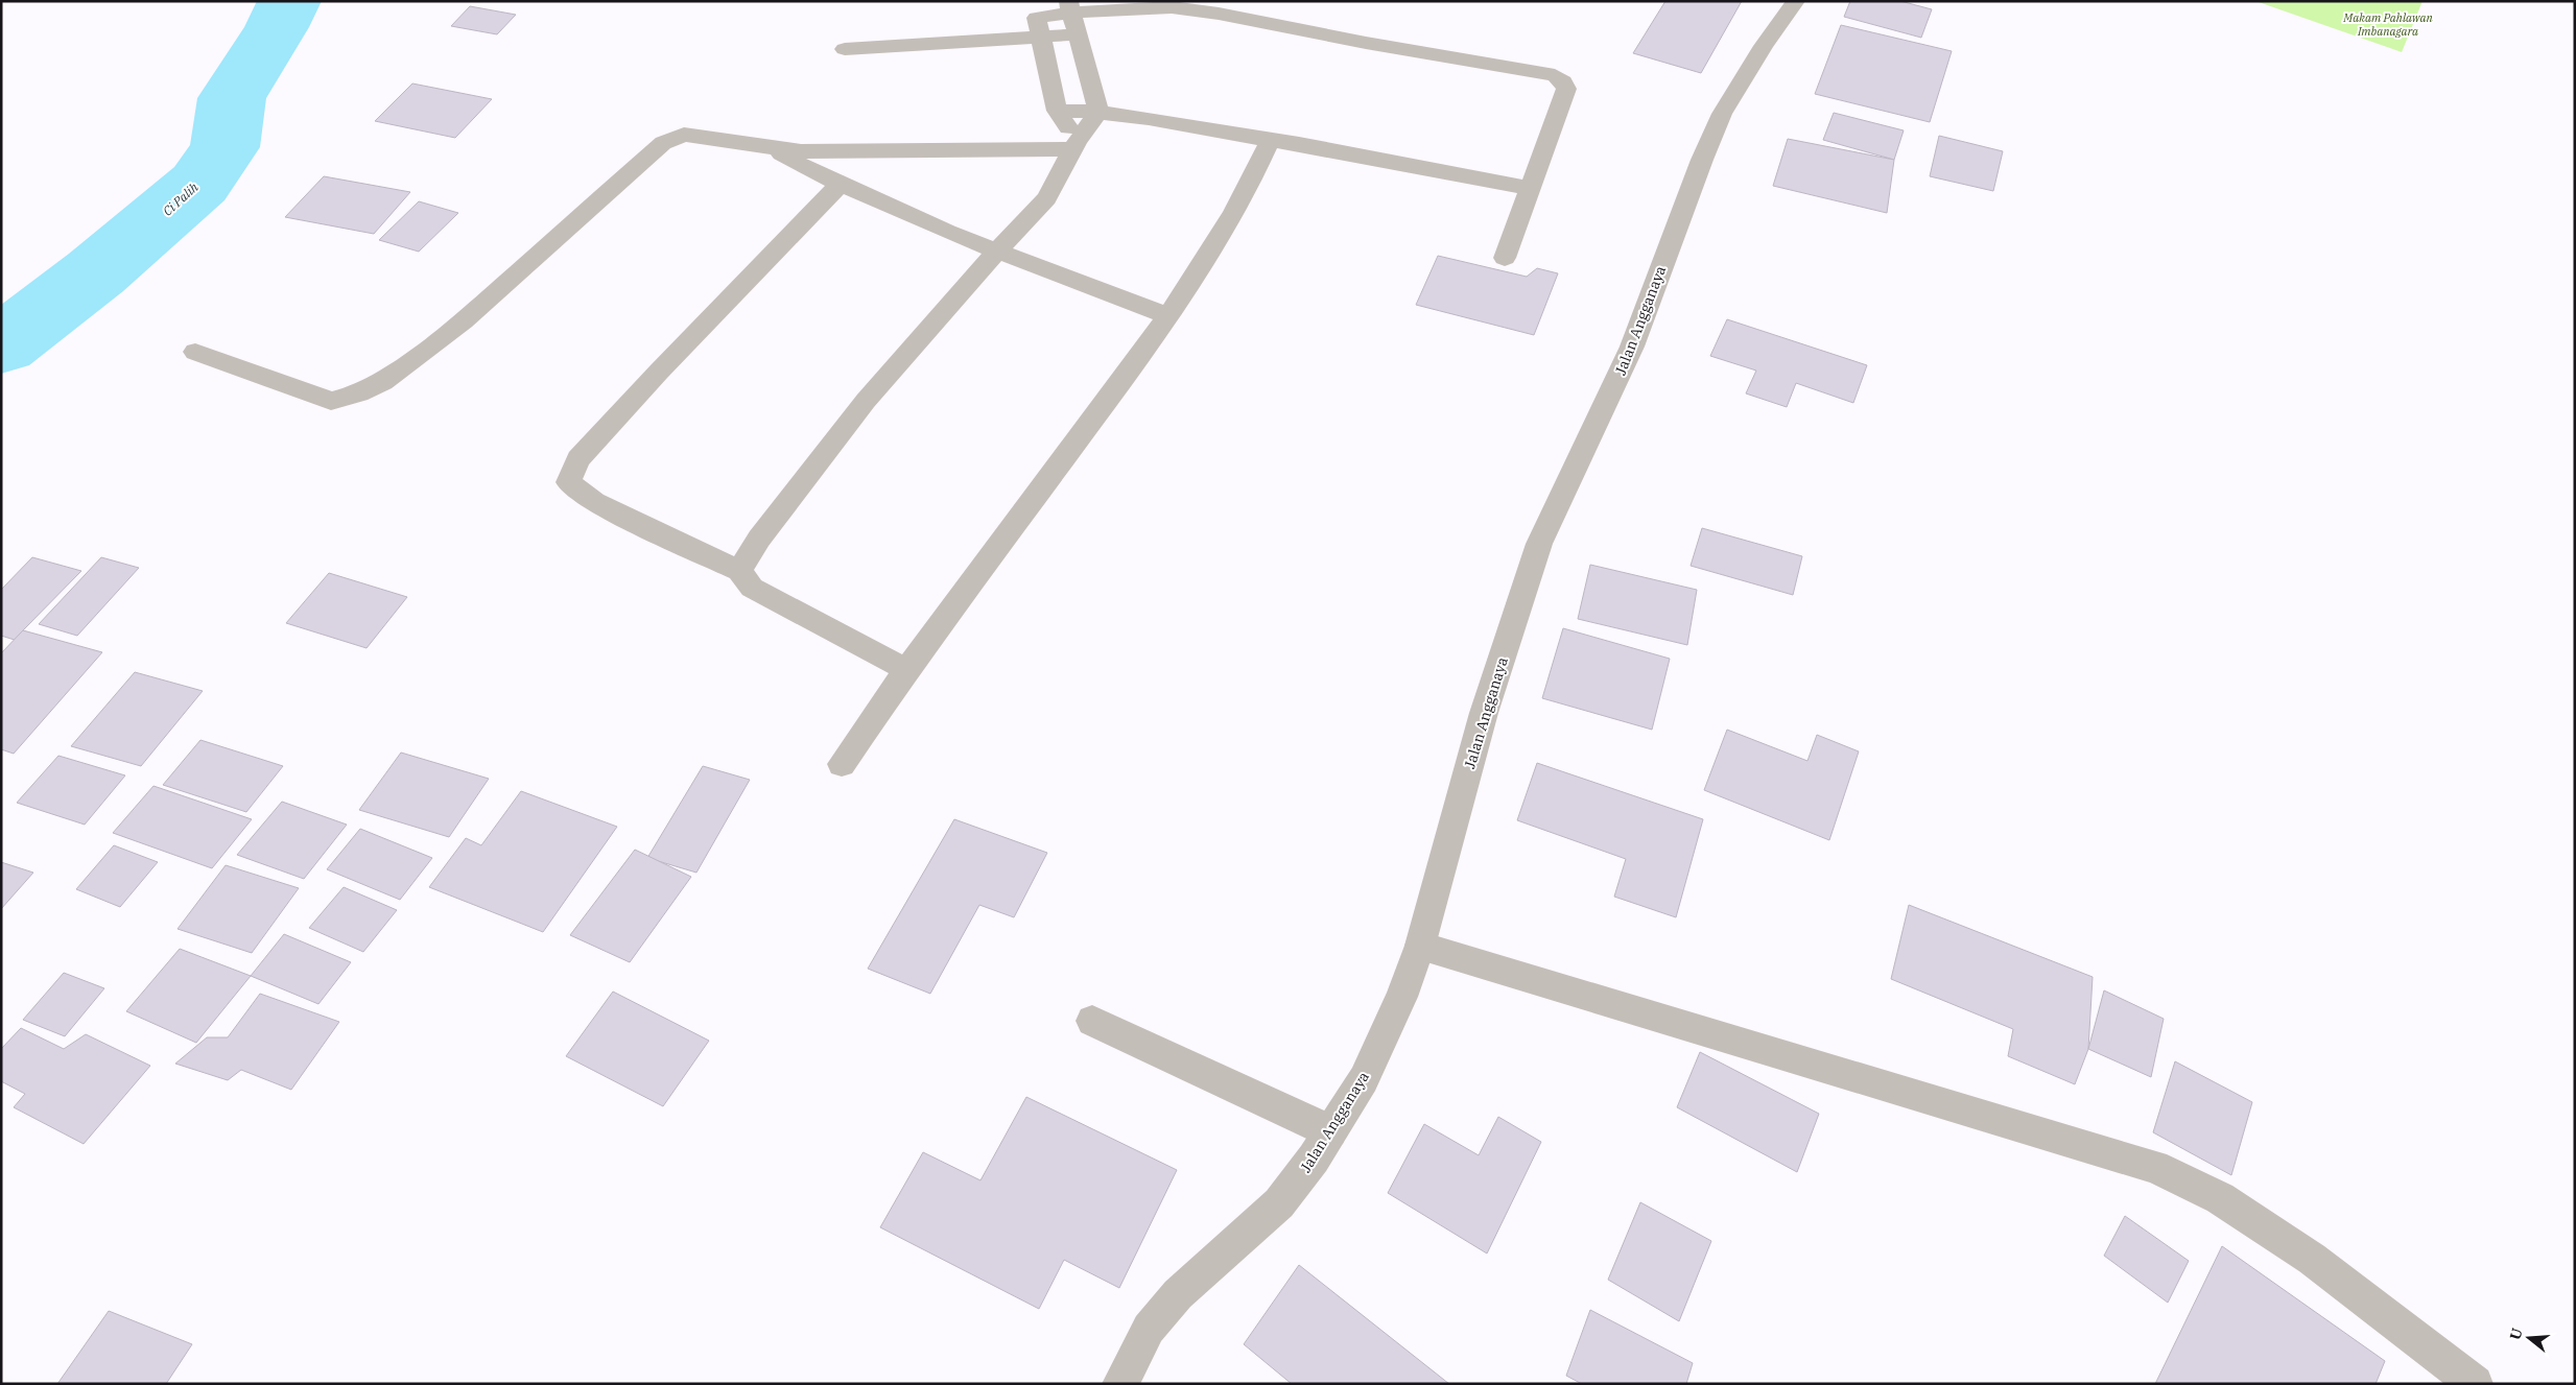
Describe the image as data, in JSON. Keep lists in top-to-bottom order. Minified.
{"streets":{"street":["Jalan Angganaya"]},"water":["Ci Palih"],"parks":["Makam Pahlawan Imbanagara"],"north":"left"}
